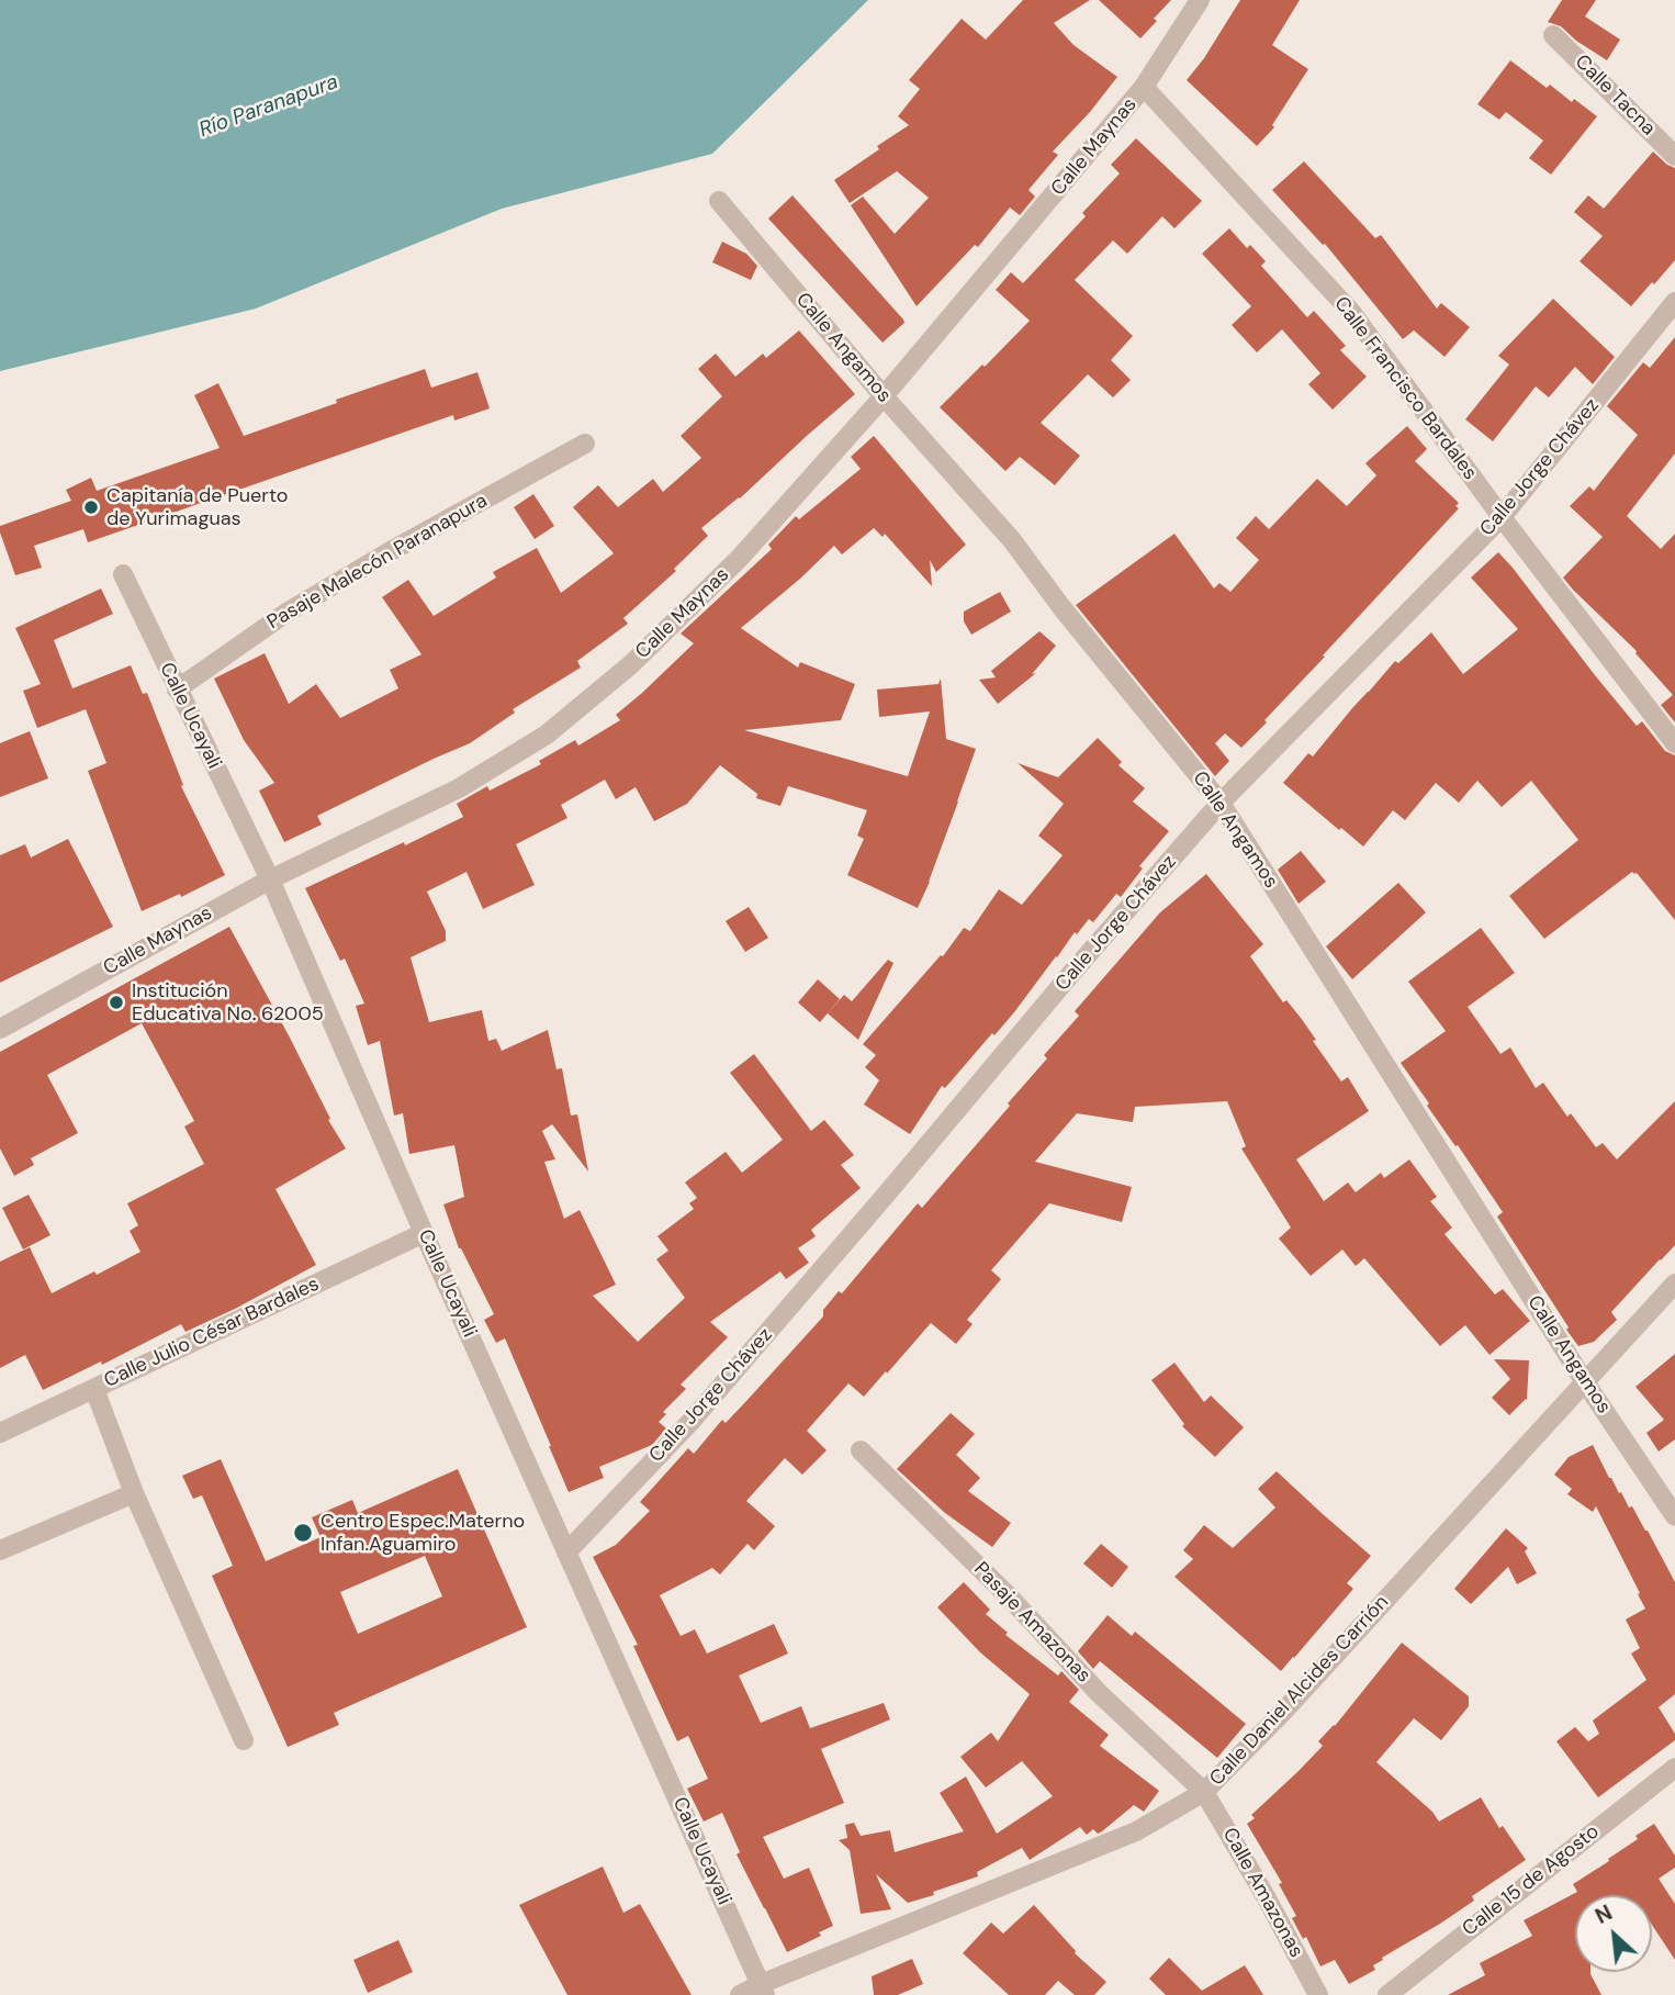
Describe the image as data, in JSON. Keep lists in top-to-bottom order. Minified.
{"streets":{"street":["Calle Tacna","Calle Maynas","Calle Angamos","Calle Francisco Bardales","Calle Jorge Chávez","Pasaje Malecón Paranapura","Calle Ucayali","Calle Julio César Bardales","Pasaje Amazonas","Calle Daniel Alcides Carrión","Calle 15 de Agosto","Calle Amazonas"]},"crossings":[["Calle Maynas","Calle Angamos"],["Calle Maynas","Calle Francisco Bardales"],["Calle Maynas","Calle Ucayali"],["Calle Angamos","Calle Jorge Chávez"],["Calle Angamos","Calle Daniel Alcides Carrión"],["Calle Francisco Bardales","Calle Jorge Chávez"],["Calle Jorge Chávez","Calle Ucayali"],["Pasaje Malecón Paranapura","Calle Ucayali"],["Calle Ucayali","Calle Julio César Bardales"],["Calle Ucayali","Calle Daniel Alcides Carrión"],["Pasaje Amazonas","Calle Daniel Alcides Carrión"],["Pasaje Amazonas","Calle Amazonas"],["Calle Daniel Alcides Carrión","Calle Amazonas"]],"water":["Río Paranapura"],"places":["Capitanía de Puerto de Yurimaguas","Institución Educativa No. 62005","Centro Espec.Materno Infan.Aguamiro"],"north":"top left"}
